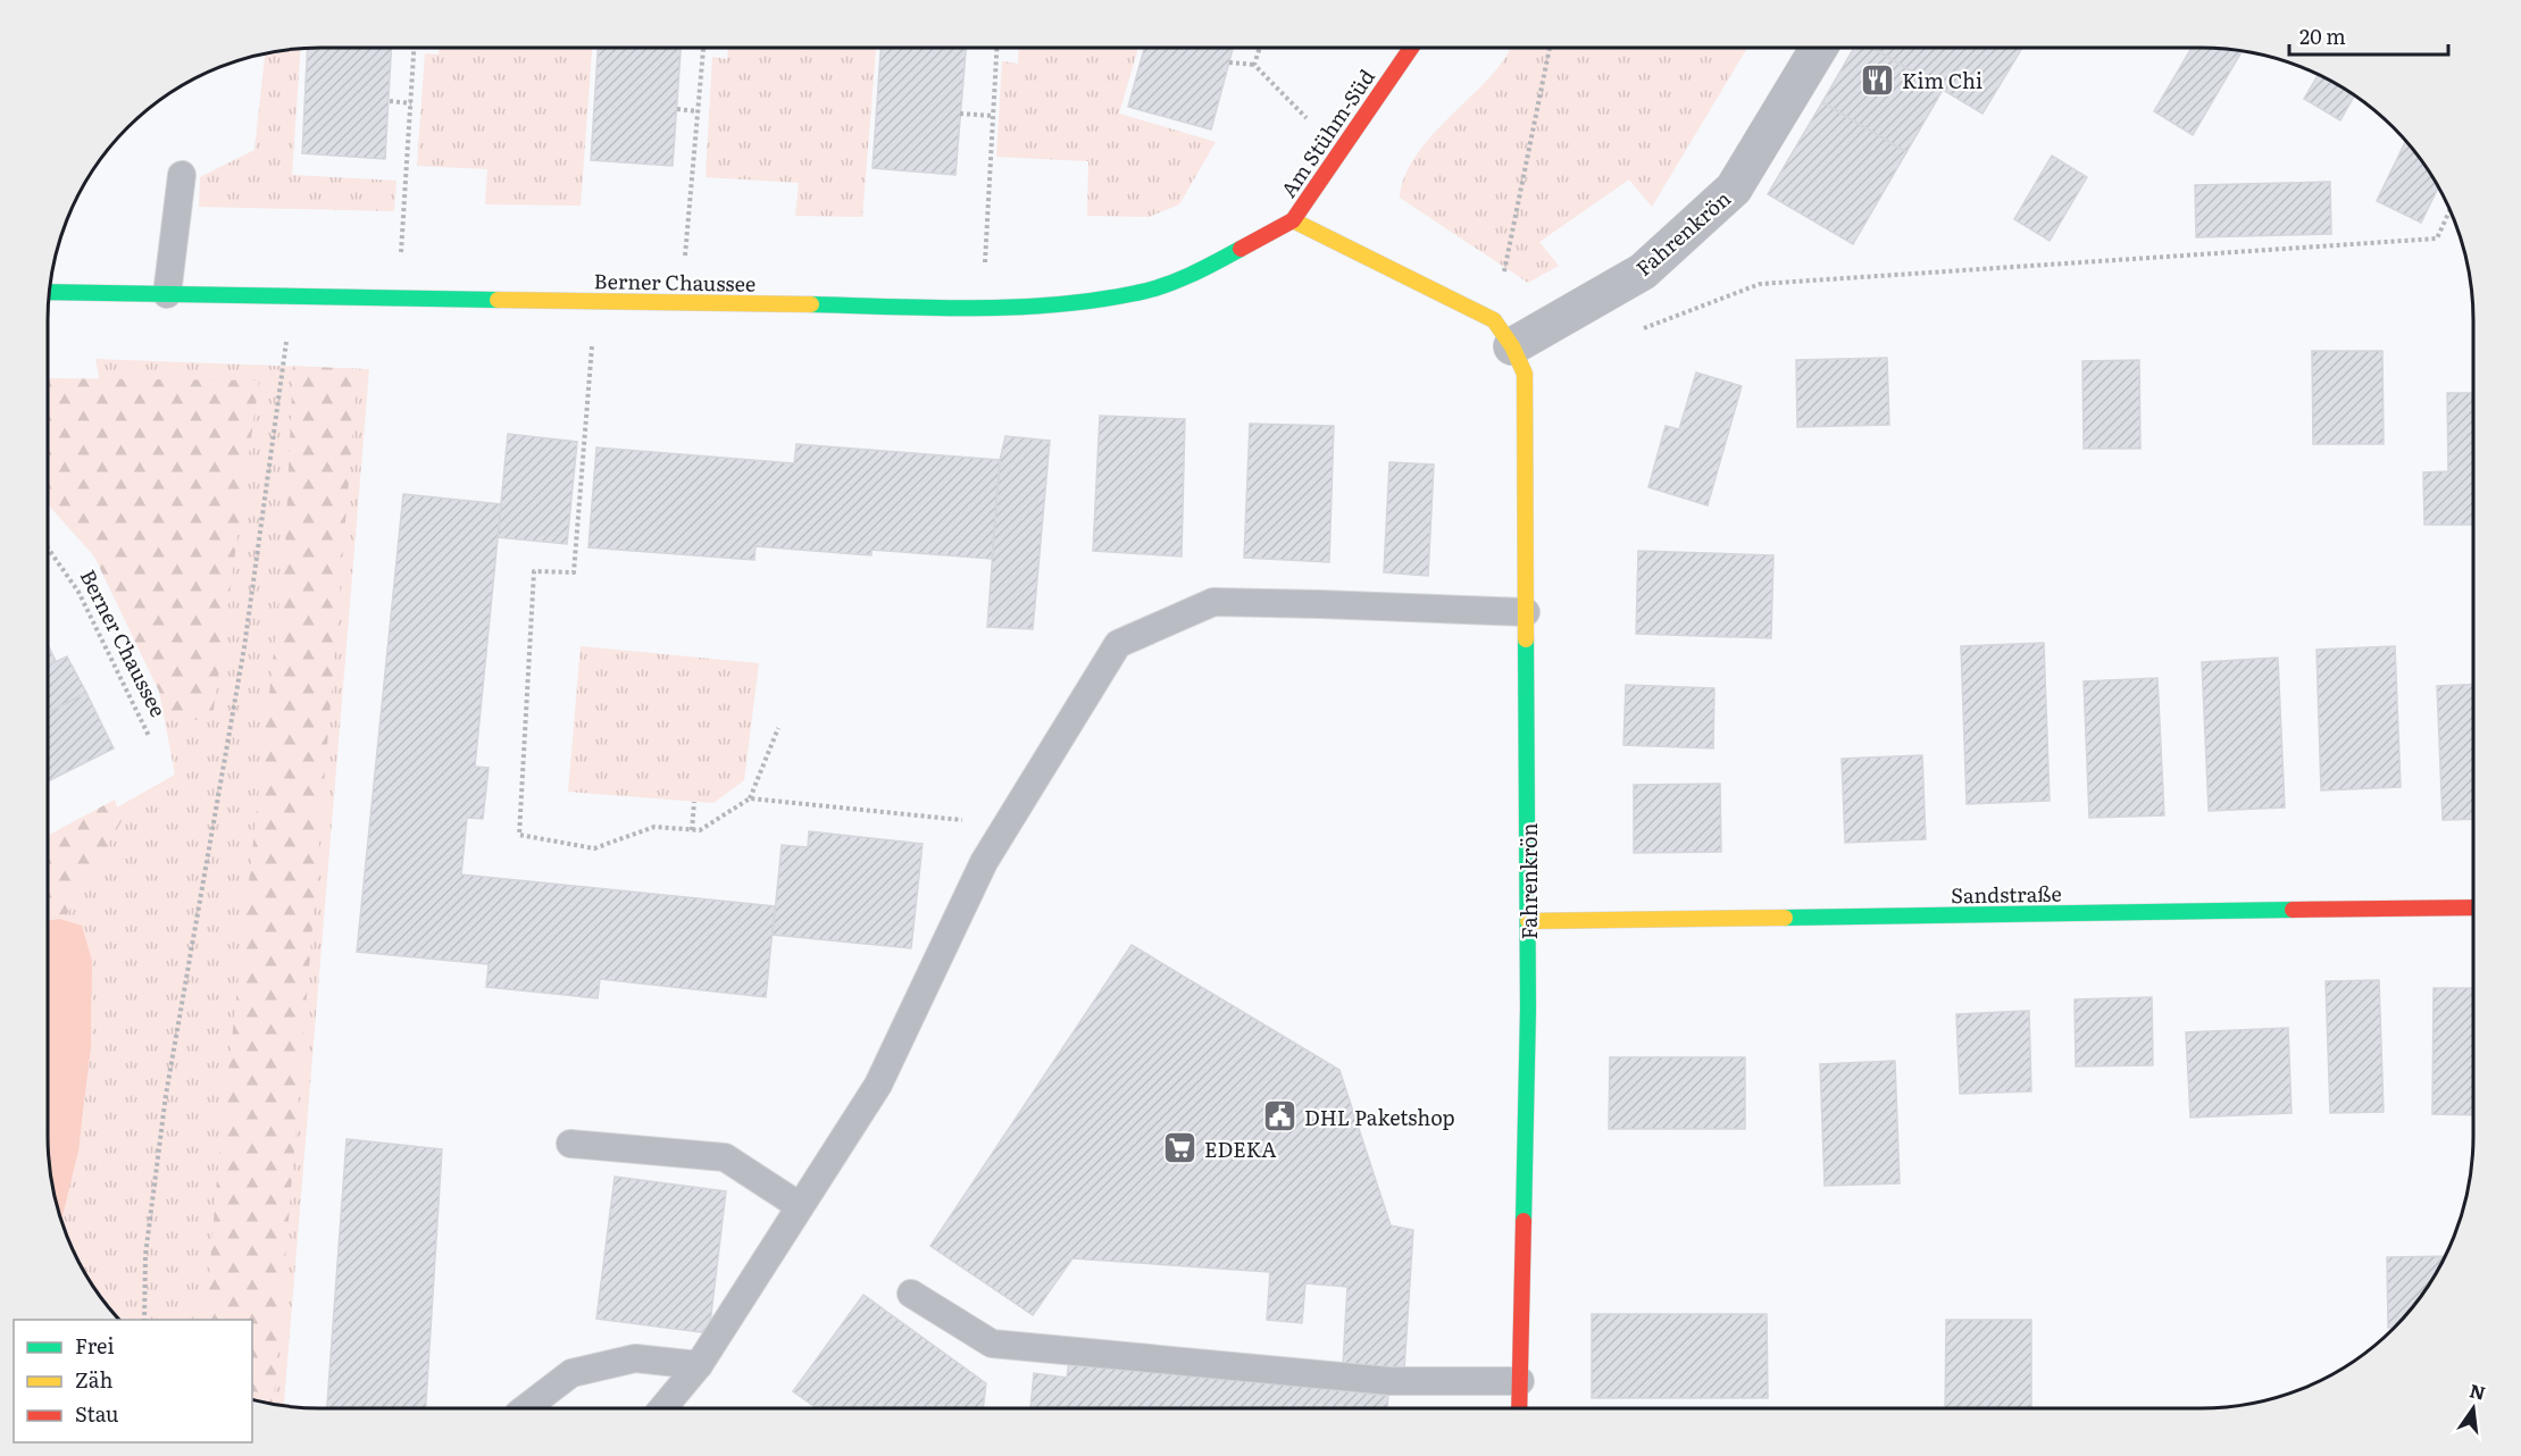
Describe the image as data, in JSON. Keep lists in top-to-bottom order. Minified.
{"streets":{"street":["Am Stühm-Süd","Fahrenkrön","Berner Chaussee","Sandstraße"]},"crossings":[["Am Stühm-Süd","Berner Chaussee"],["Fahrenkrön","Sandstraße"]],"places":{"restaurant":["Kim Chi"],"public building":["DHL Paketshop"],"supermarket":["EDEKA"]},"legend":["Frei","Zäh","Stau"],"scale_bar":"20 m","north":"top"}
